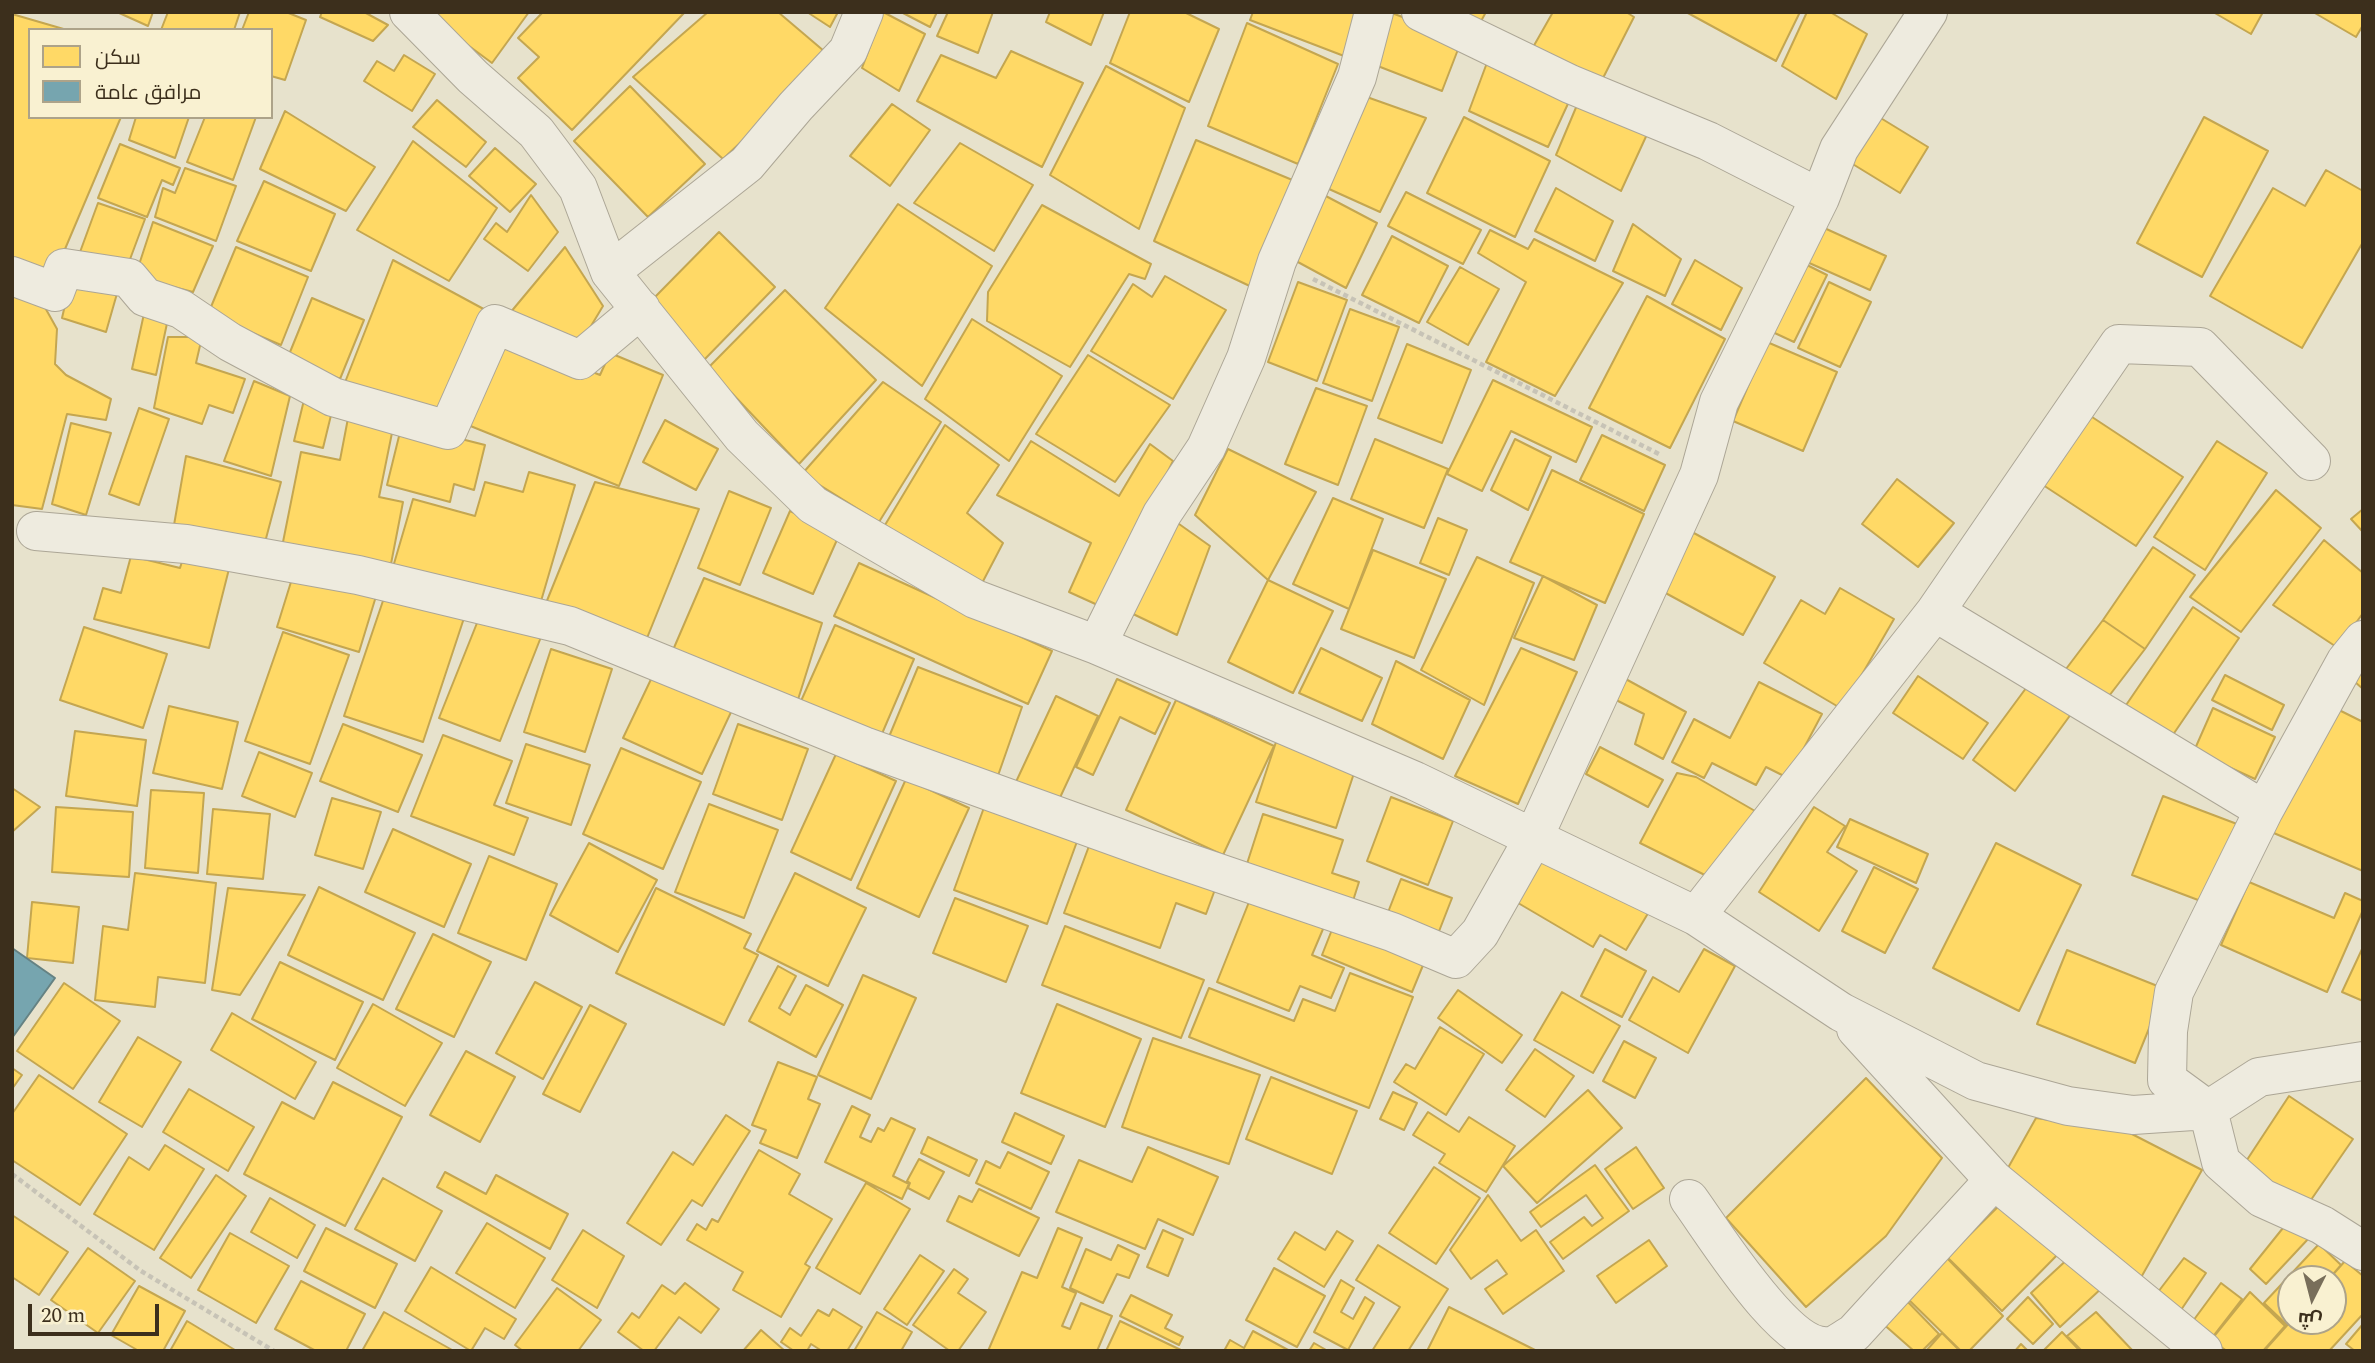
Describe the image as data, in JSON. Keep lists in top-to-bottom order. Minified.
{"legend":["سكن","مرافق عامة"],"scale_bar":"20 m","north":"bottom"}
